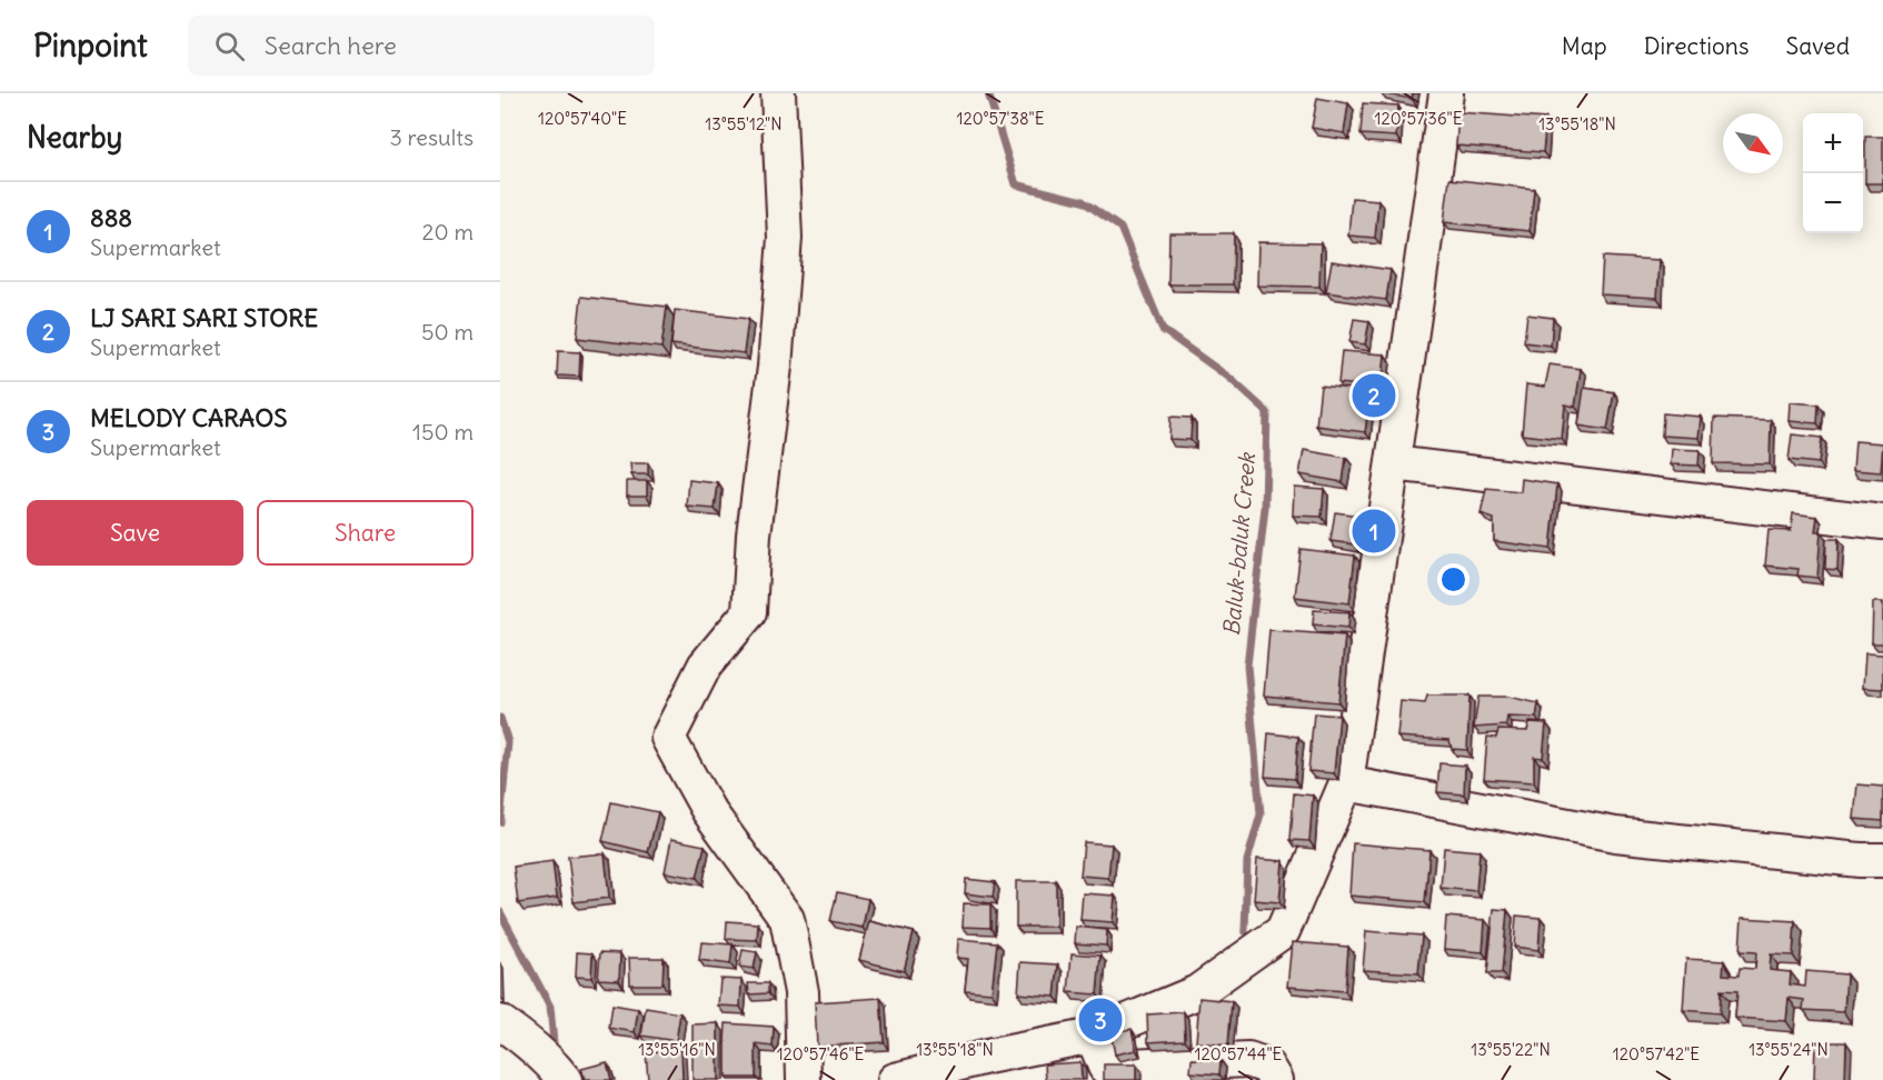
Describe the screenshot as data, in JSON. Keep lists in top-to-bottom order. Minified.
{"water":["Baluk-baluk Creek"],"north":"bottom right","page":{"header":"Pinpoint","search":"Search here","nav":["Map","Directions","Saved"],"heading":["Nearby","3 results"],"map_buttons":["+","−"],"list":[{"mark":"1","name":"888","note":"Supermarket","value":"20 m"},{"mark":"2","name":"LJ SARI SARI STORE","note":"Supermarket","value":"50 m"},{"mark":"3","name":"MELODY CARAOS","note":"Supermarket","value":"150 m"}],"pins":["2","1","3"],"buttons":["Save","Share"]},"coordinates":["120°57'38\"E","120°57'36\"E","120°57'40\"E","13°55'12\"N","13°55'18\"N","13°55'16\"N","13°55'22\"N","13°55'24\"N","120°57'46\"E","120°57'44\"E","120°57'42\"E"]}
